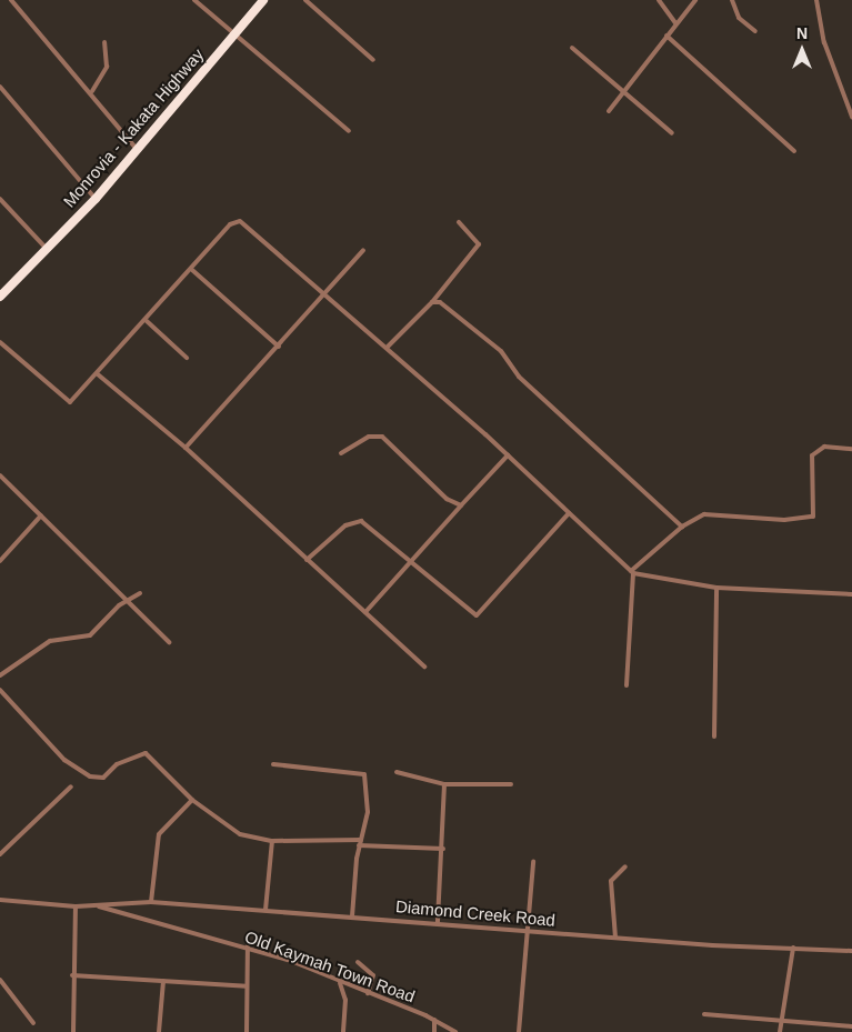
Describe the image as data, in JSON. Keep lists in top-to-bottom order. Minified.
{"streets":{"highway":["Monrovia - Kakata Highway"],"street":["Diamond Creek Road","Old Kaymah Town Road"]},"crossings":[["Diamond Creek Road","Old Kaymah Town Road"]],"north":"top"}
